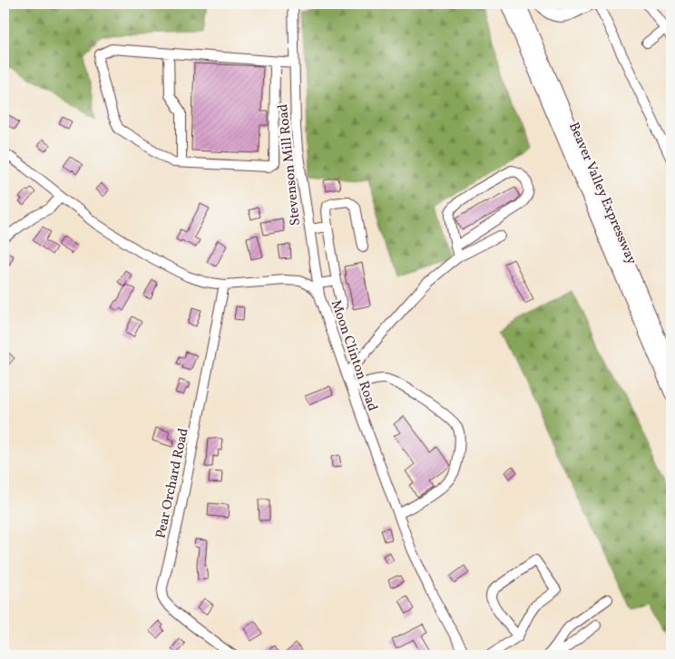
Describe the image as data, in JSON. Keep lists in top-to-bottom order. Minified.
{"streets":{"highway":["Beaver Valley Expressway"],"street":["Stevenson Mill Road","Moon Clinton Road","Pear Orchard Road"]},"crossings":[["Stevenson Mill Road","Moon Clinton Road"],["Moon Clinton Road","Pear Orchard Road"]]}
